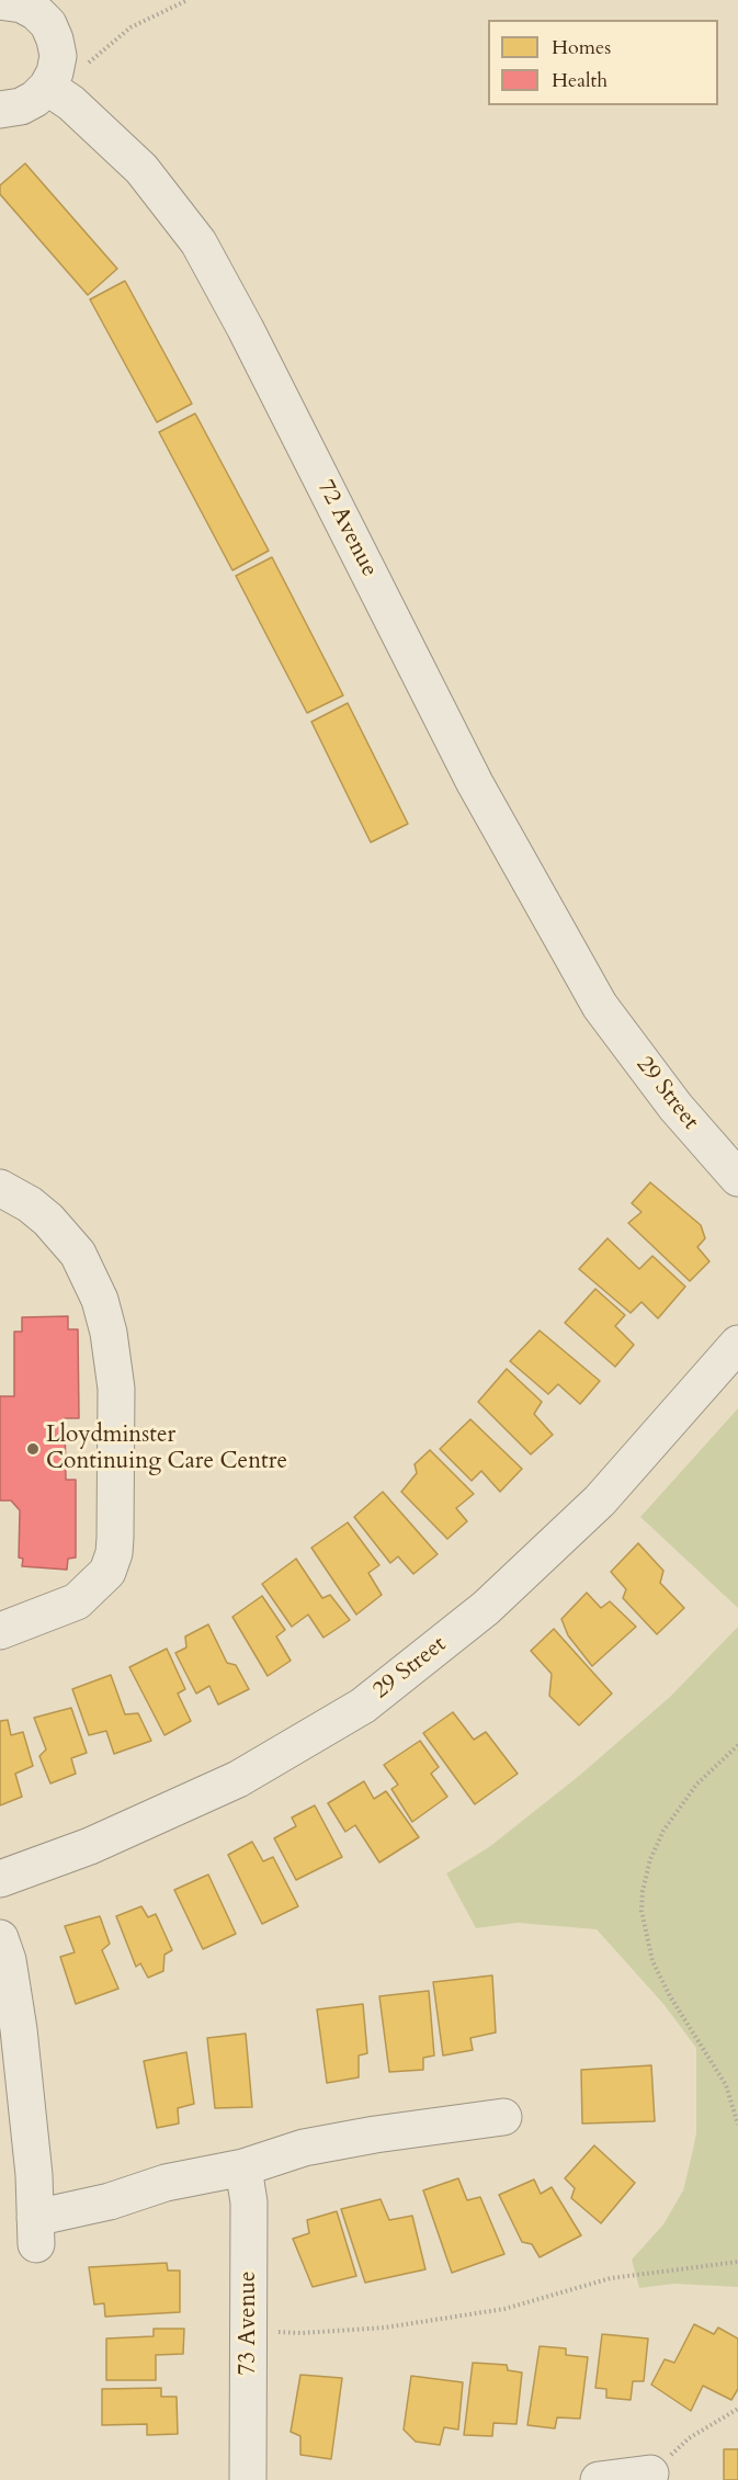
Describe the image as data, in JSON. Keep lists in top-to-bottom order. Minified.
{"streets":{"street":["72 Avenue","29 Street","73 Avenue"]},"crossings":[["72 Avenue","29 Street"]],"places":["Lloydminster Continuing Care Centre"],"legend":["Homes","Health"]}
